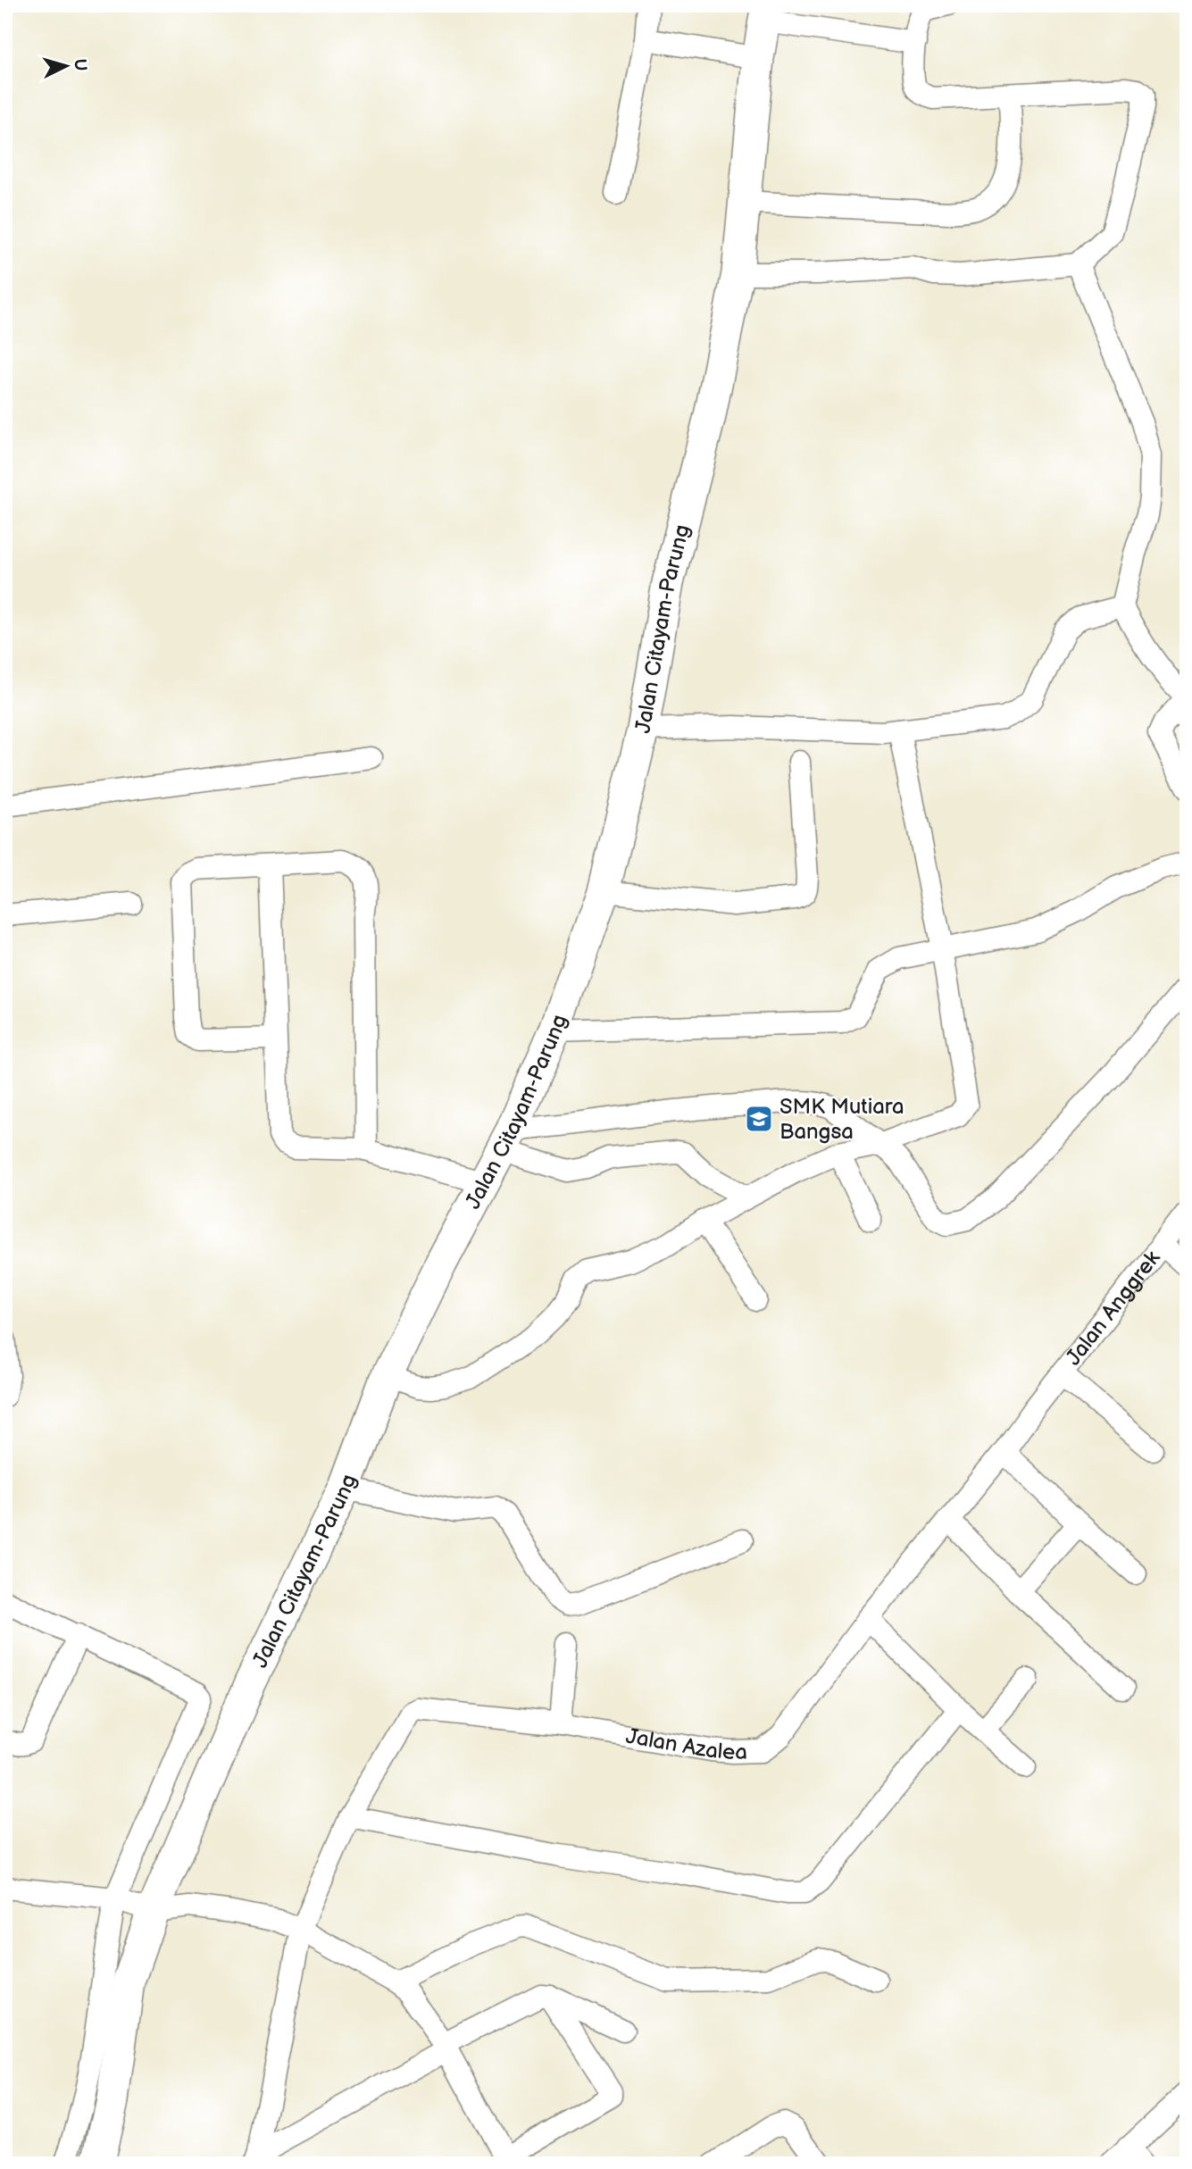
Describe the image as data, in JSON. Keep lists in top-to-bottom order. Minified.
{"streets":{"main road":["Jalan Citayam-Parung"],"street":["Jalan Anggrek","Jalan Azalea"]},"crossings":[["Jalan Anggrek","Jalan Azalea"]],"places":{"school or university":["SMK Mutiara Bangsa"]},"north":"right"}
